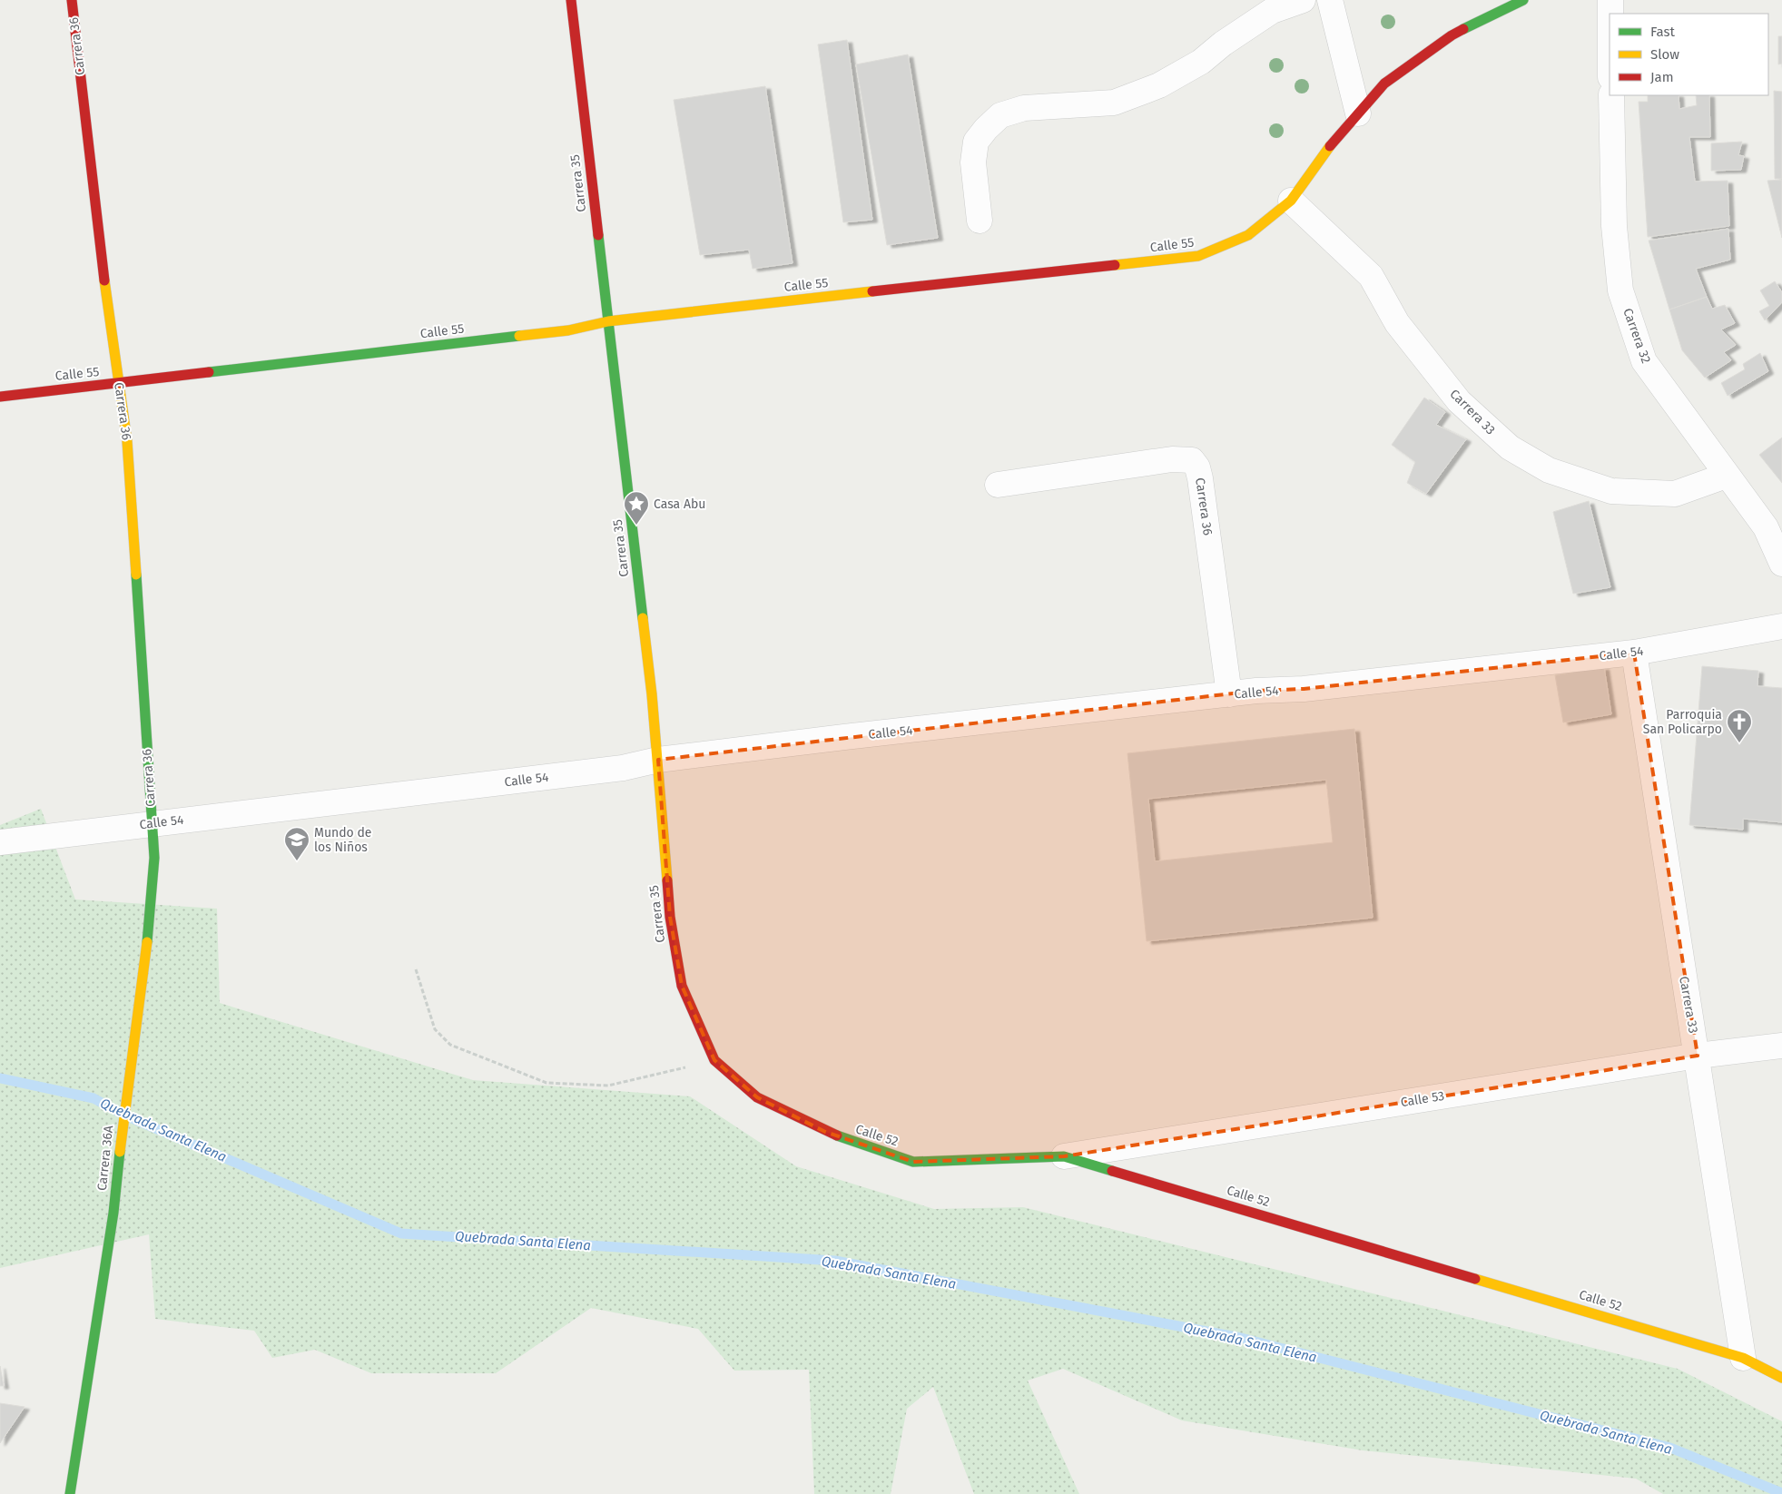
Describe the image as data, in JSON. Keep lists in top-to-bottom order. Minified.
{"streets":{"street":["Carrera 36","Carrera 35","Calle 55","Carrera 32","Carrera 33","Calle 54","Calle 53","Calle 52","Carrera 36A"]},"crossings":[["Carrera 36","Calle 55"],["Carrera 36","Calle 54"],["Carrera 36","Carrera 36A"],["Carrera 35","Calle 55"],["Carrera 35","Calle 54"],["Carrera 35","Calle 52"],["Calle 55","Carrera 33"],["Carrera 32","Carrera 33"],["Carrera 33","Calle 54"],["Carrera 33","Calle 53"],["Carrera 33","Calle 52"],["Calle 54","Carrera 36A"],["Calle 53","Calle 52"]],"water":["Quebrada Santa Elena"],"places":{"place":["Casa Abu"],"church":["Parroquia San Policarpo"],"school or university":["Mundo de los Niños"]},"legend":["Fast","Slow","Jam"]}
